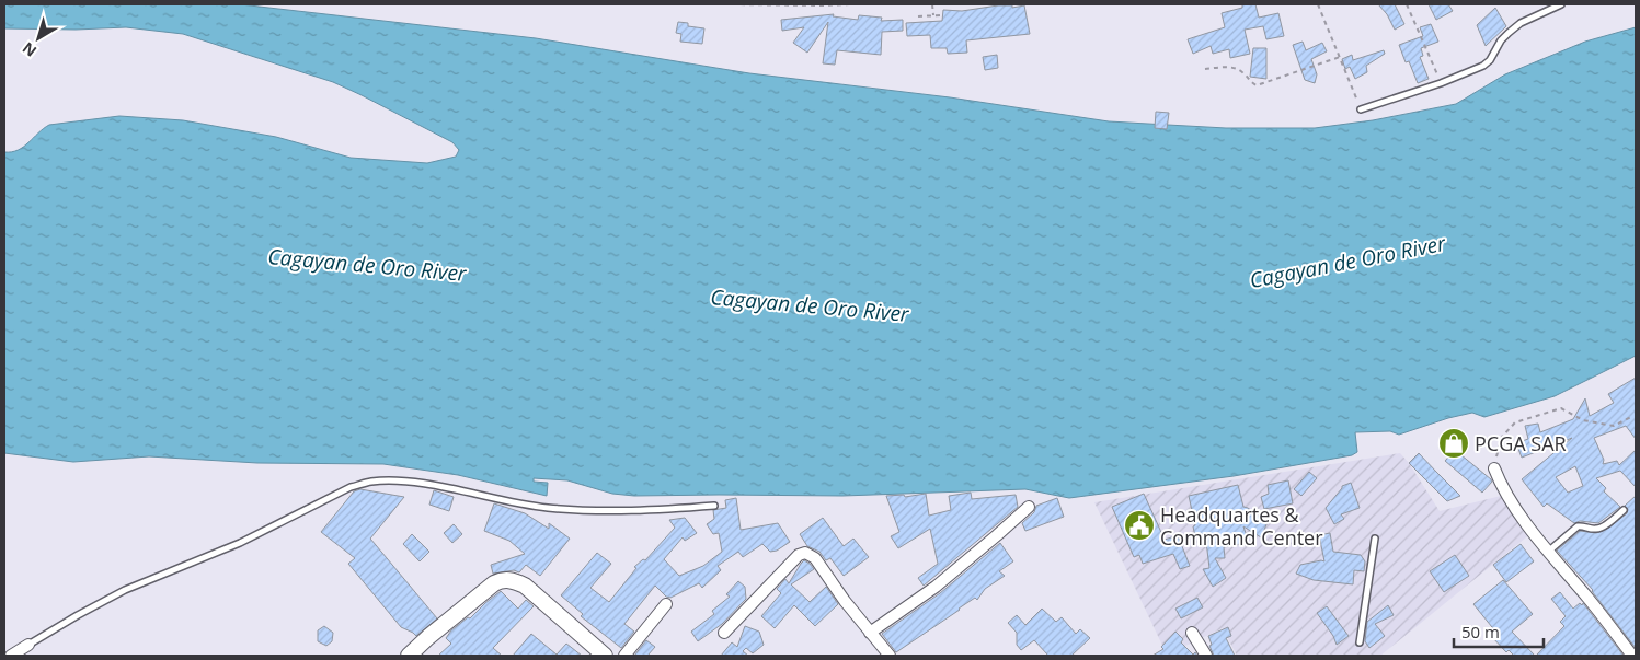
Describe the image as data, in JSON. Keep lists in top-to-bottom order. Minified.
{"water":["Cagayan de Oro River"],"places":{"shop":["PCGA SAR"],"public building":["Headquartes & Command Center"]},"scale_bar":"50 m","north":"bottom left"}
